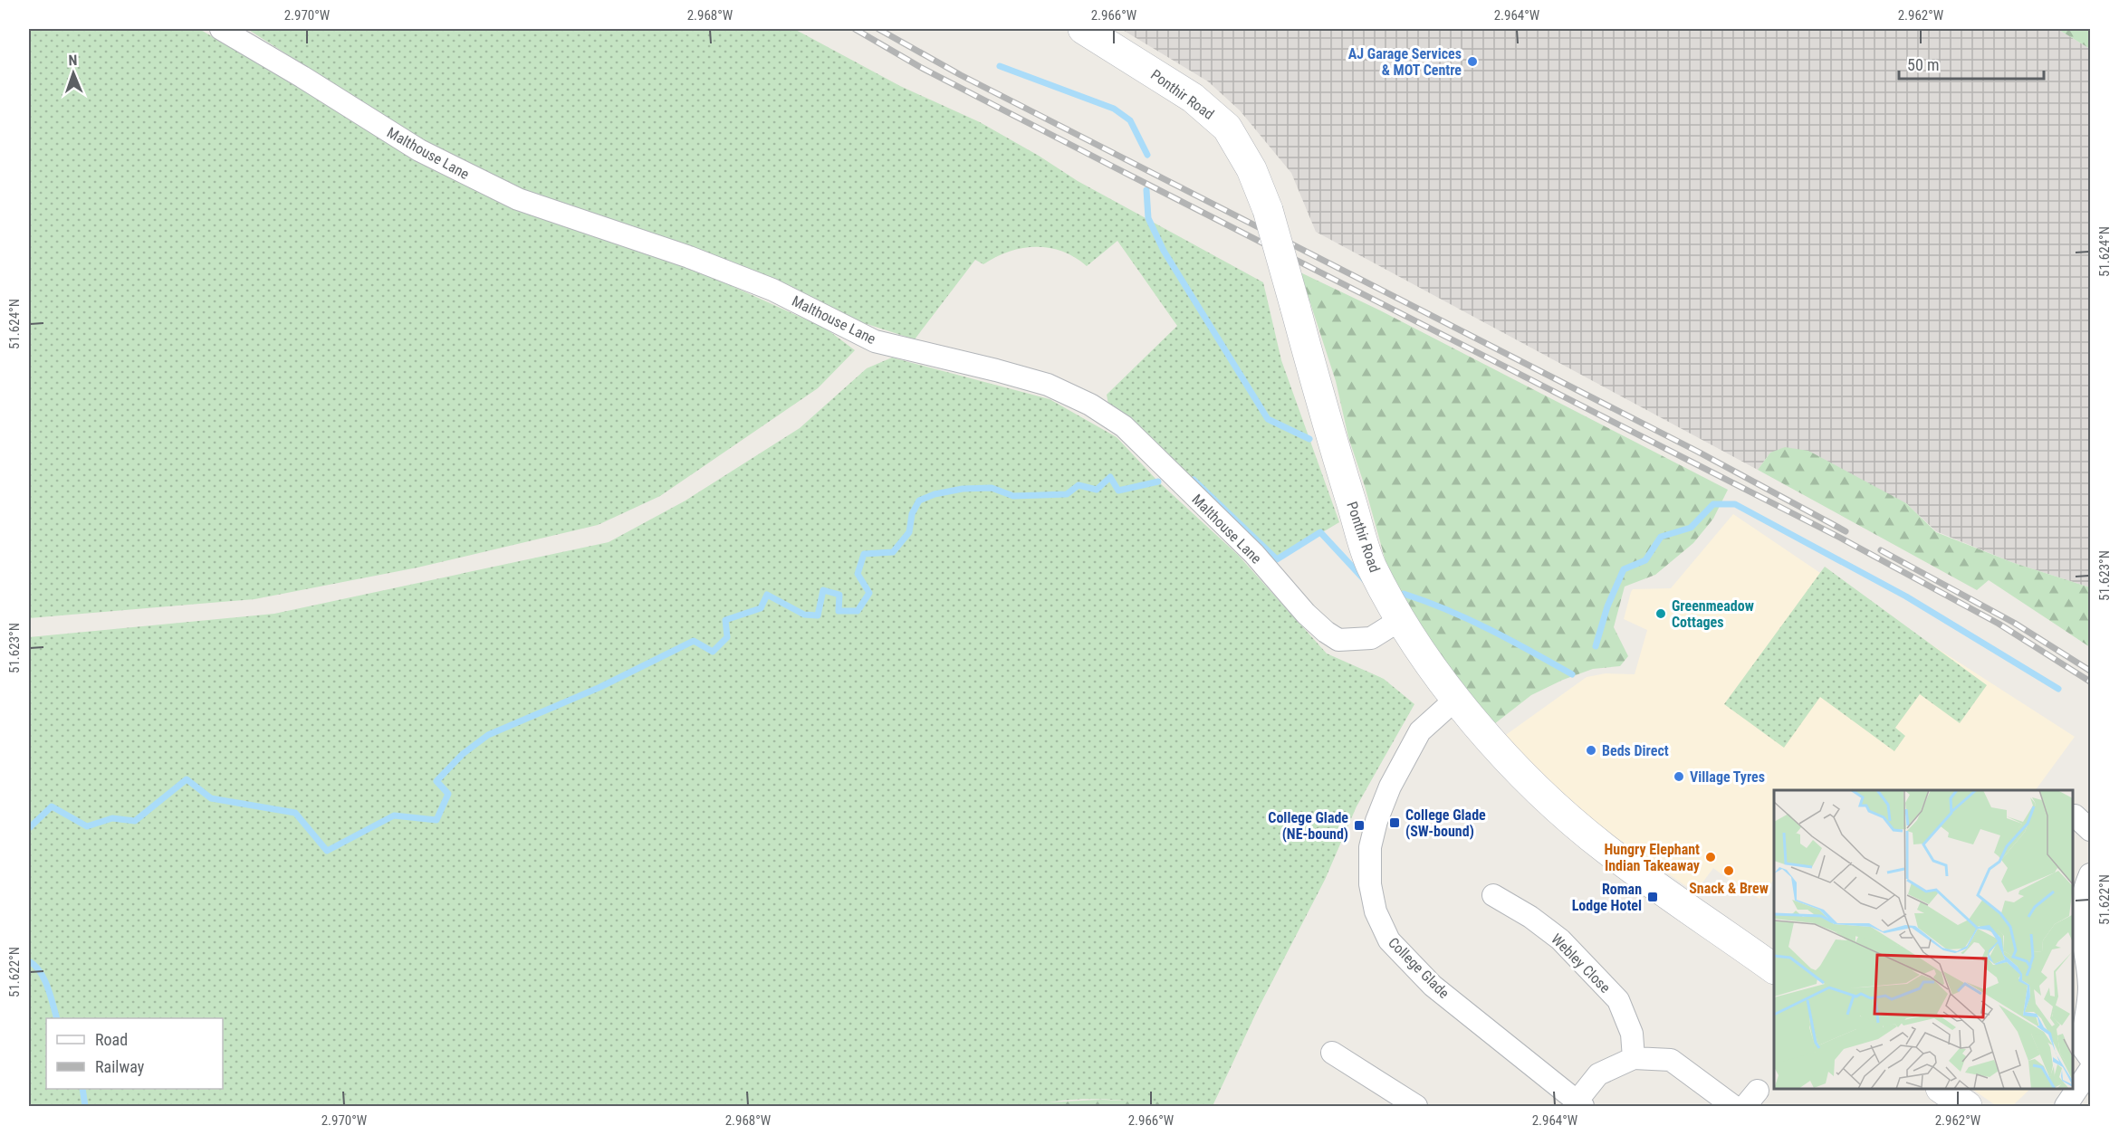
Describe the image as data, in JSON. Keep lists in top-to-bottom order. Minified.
{"streets":{"main road":["Ponthir Road"],"street":["Malthouse Lane","Webley Close","College Glade"]},"crossings":[["Ponthir Road","Malthouse Lane"],["Ponthir Road","College Glade"]],"places":{"other":["AJ Garage Services & MOT Centre","Greenmeadow Cottages","Beds Direct","Village Tyres","Hungry Elephant Indian Takeaway","Snack & Brew"],"transit":["College Glade (SW-bound)","College Glade (NE-bound)","Roman Lodge Hotel"]},"legend":["Road","Railway"],"scale_bar":"50 m","north":"top","coordinates":["2.970°W","2.968°W","2.966°W","2.964°W","2.962°W","51.624°N","51.623°N","51.622°N"]}
